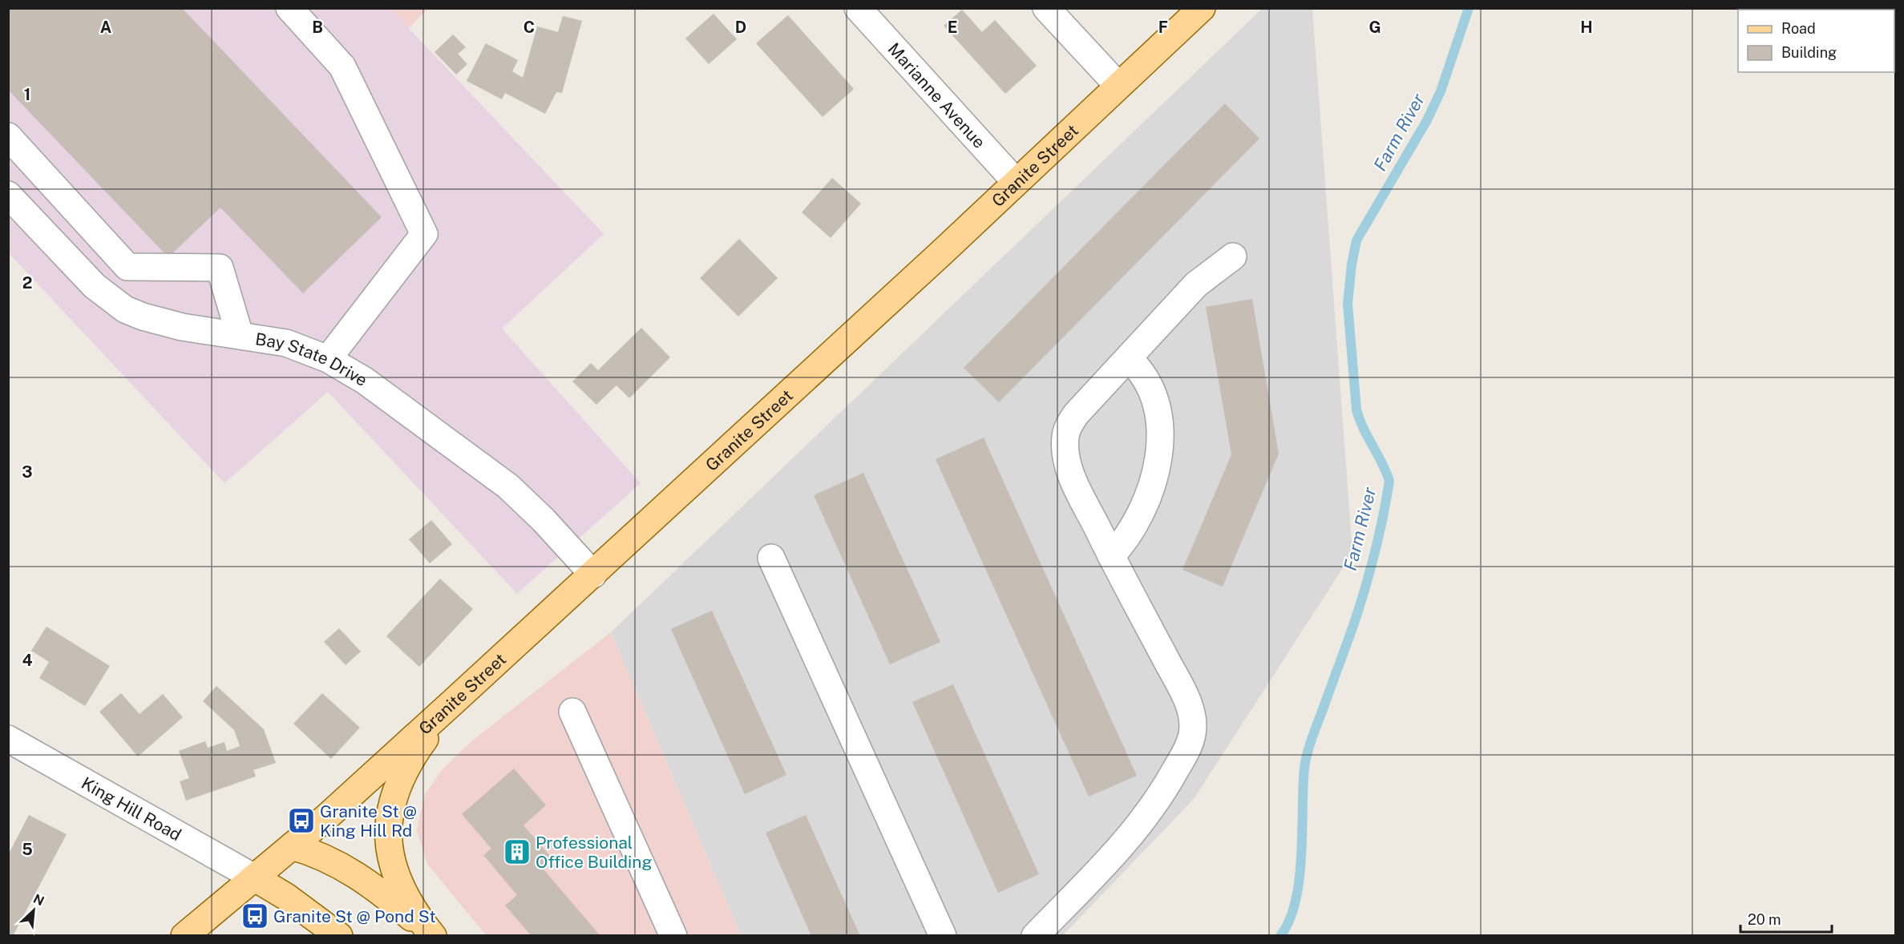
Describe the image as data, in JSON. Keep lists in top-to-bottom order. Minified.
{"streets":{"main road":["Granite Street"],"street":["Marianne Avenue","Bay State Drive","King Hill Road"]},"crossings":[["Marianne Avenue","Granite Street"],["Granite Street","Bay State Drive"],["Granite Street","King Hill Road"]],"water":["Farm River"],"places":{"bus stop":["Granite St @ King Hill Rd","Granite St @ Pond St"],"building":["Professional Office Building"]},"legend":["Road","Building"],"scale_bar":"20 m","north":"top right","grid":{"columns":["A","B","C","D","E","F","G","H"],"rows":["1","2","3","4","5"]}}
